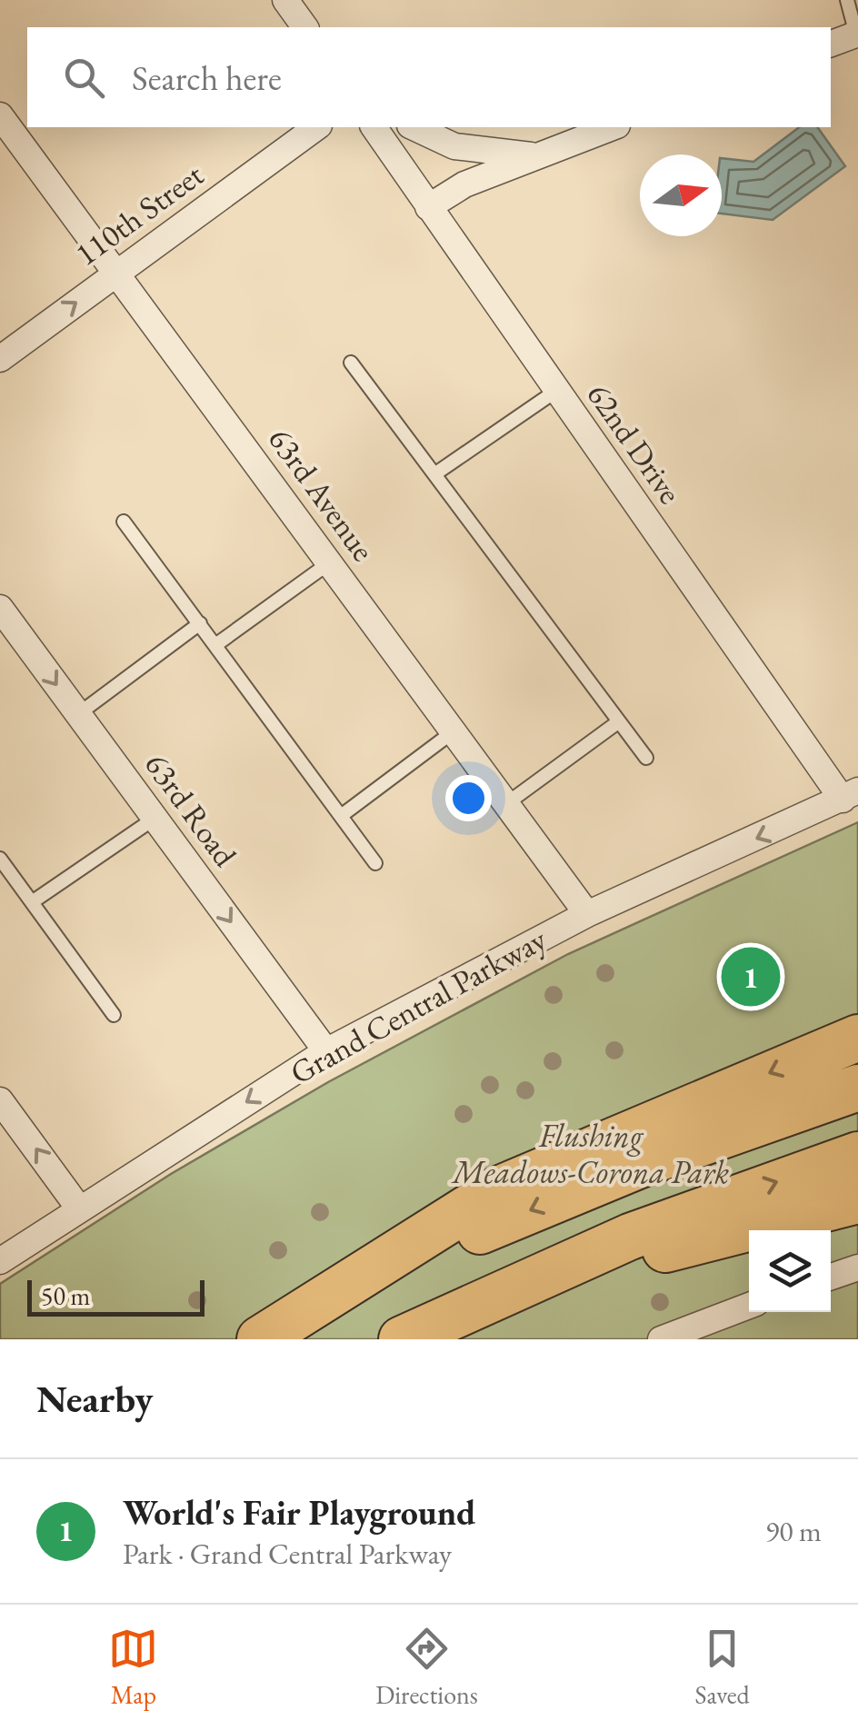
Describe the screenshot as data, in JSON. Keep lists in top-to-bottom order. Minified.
{"streets":{"street":["110th Street","62nd Drive","63rd Avenue","63rd Road","Grand Central Parkway"]},"crossings":[["110th Street","63rd Avenue"],["62nd Drive","Grand Central Parkway"],["63rd Avenue","Grand Central Parkway"],["63rd Road","Grand Central Parkway"]],"one_way":["110th Street","63rd Road","Grand Central Parkway"],"parks":["Flushing Meadows-Corona Park"],"scale_bar":"50 m","north":"right","page":{"search":"Search here","pins":"1","scale":"50 m","heading":"Nearby","list":[{"mark":"1","name":"World's Fair Playground","note":"Park · Grand Central Parkway","value":"90 m"}],"nav":["Map","Directions","Saved"]}}
